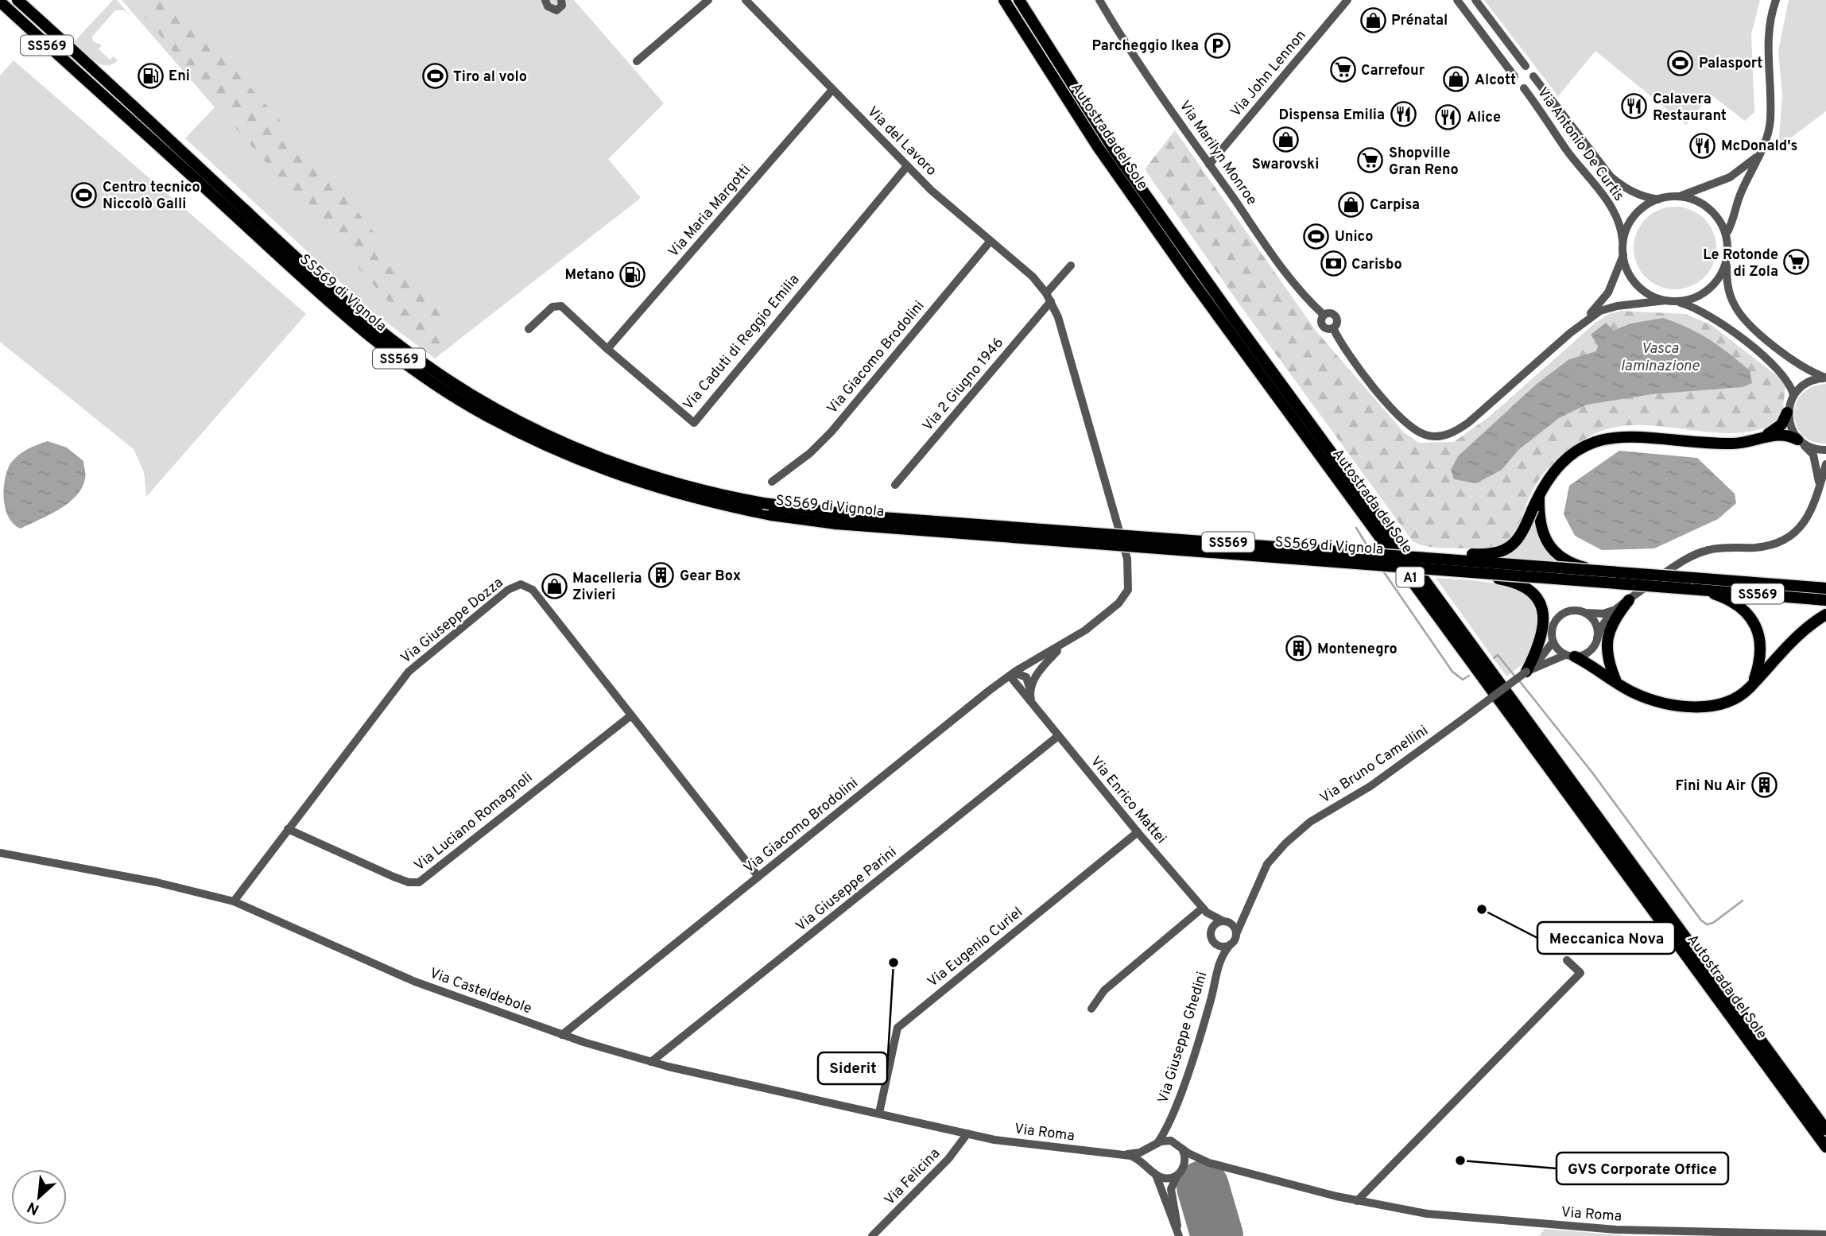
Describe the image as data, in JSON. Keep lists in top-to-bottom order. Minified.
{"streets":{"highway":["SS569","Autostrada del Sole","SS569 di Vignola","A1"],"street":["Via John Lennon","Via del Lavoro","Via Antonio De Curtis","Via Marilyn Monroe","Via Maria Margotti","Via Caduti di Reggio Emilia","Via Giacomo Brodolini","Via 2 Giugno 1946","Via Giuseppe Dozza","Via Bruno Camellini","Via Enrico Mattei","Via Luciano Romagnoli","Via Giuseppe Parini","Via Eugenio Curiel","Via Casteldebole","Via Giuseppe Ghedini","Via Roma","Via Felicina"]},"crossings":[["Via John Lennon","Via Marilyn Monroe"],["Via del Lavoro","Via Maria Margotti"],["Via del Lavoro","Via Caduti di Reggio Emilia"],["Via del Lavoro","Via Giacomo Brodolini"],["Via del Lavoro","Via 2 Giugno 1946"],["Via Maria Margotti","Via Caduti di Reggio Emilia"],["Via Giacomo Brodolini","Via Giuseppe Dozza"],["Via Giacomo Brodolini","Via Enrico Mattei"],["Via Giacomo Brodolini","Via Casteldebole"],["Via Giuseppe Dozza","Via Luciano Romagnoli"],["Via Giuseppe Dozza","Via Casteldebole"],["Via Bruno Camellini","Via Enrico Mattei"],["Via Bruno Camellini","Via Giuseppe Ghedini"],["Via Enrico Mattei","Via Giuseppe Parini"],["Via Enrico Mattei","Via Eugenio Curiel"],["Via Enrico Mattei","Via Giuseppe Ghedini"],["Via Giuseppe Parini","Via Casteldebole"],["Via Eugenio Curiel","Via Casteldebole"],["Via Casteldebole","Via Roma"],["Via Casteldebole","Via Felicina"],["Via Giuseppe Ghedini","Via Roma"],["Via Roma","Via Felicina"]],"water":["Vasca laminazione"],"places":{"shop":["Prénatal","Alcott","Swarovski","Carpisa","Macelleria Zivieri"],"parking":["Parcheggio Ikea"],"sports":["Palasport","Tiro al volo","Centro tecnico Niccolò Galli","Unico"],"supermarket":["Carrefour","Shopville Gran Reno","Le Rotonde di Zola"],"fuel station":["Eni","Metano"],"restaurant":["Calavera Restaurant","Dispensa Emilia","Alice","McDonald's"],"bank":["Carisbo"],"building":["Gear Box","Montenegro","Fini Nu Air"],"other":["Meccanica Nova","Siderit","GVS Corporate Office"]},"north":"bottom left"}
